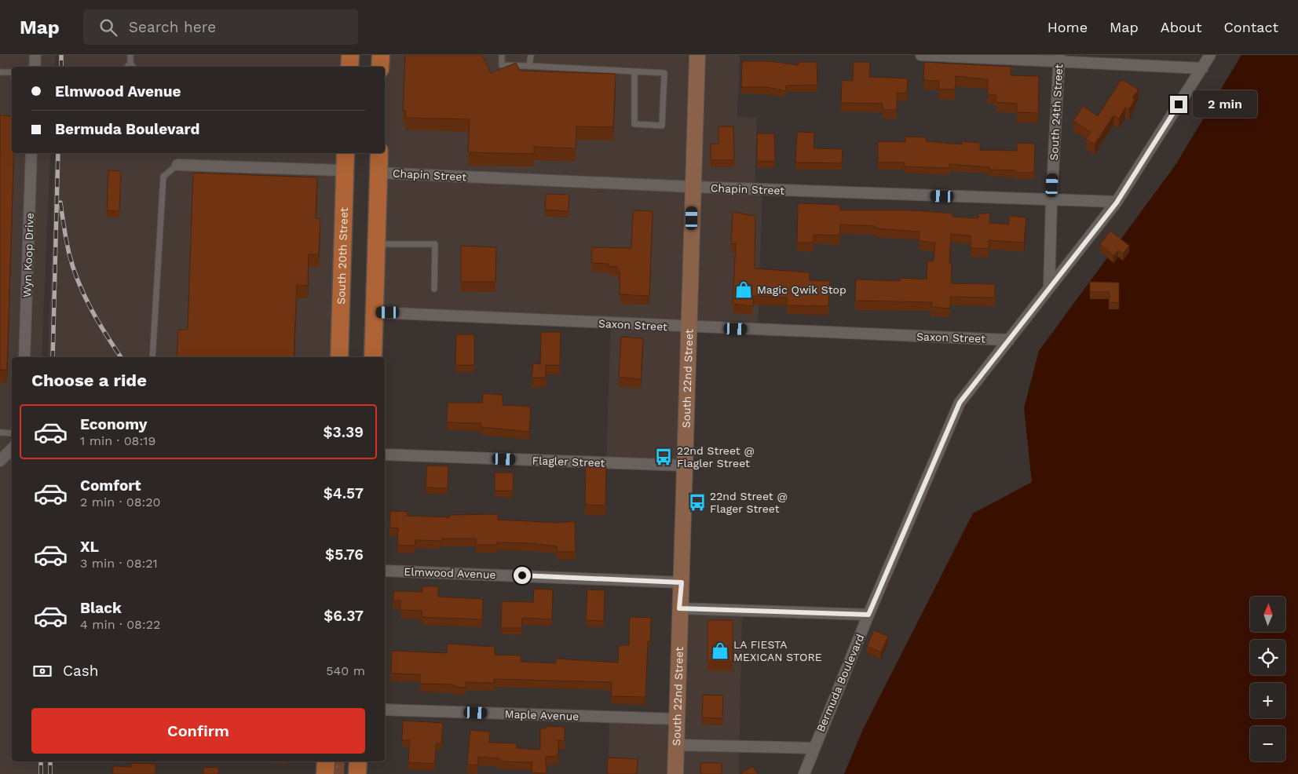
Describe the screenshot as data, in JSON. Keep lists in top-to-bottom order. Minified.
{"streets":{"main road":["South 20th Street"],"street":["South 24th Street","Chapin Street","Wyn Koop Drive","Saxon Street","South 22nd Street","Flagler Street","Elmwood Avenue","Bermuda Boulevard","Maple Avenue"]},"crossings":[["South 24th Street","Chapin Street"],["South 24th Street","Bermuda Boulevard"],["Chapin Street","South 22nd Street"],["Chapin Street","Bermuda Boulevard"],["Saxon Street","South 22nd Street"],["Saxon Street","Bermuda Boulevard"],["South 22nd Street","Flagler Street"],["South 22nd Street","Elmwood Avenue"],["South 22nd Street","Maple Avenue"]],"places":{"shop":["Magic Qwik Stop","LA FIESTA MEXICAN STORE"],"bus stop":["22nd Street @ Flagler Street","22nd Street @ Flager Street"]},"north":"top","page":{"header":"Map","search":"Search here","nav":["Home","Map","About","Contact"],"banner":["Elmwood Avenue","Bermuda Boulevard"],"bubble":"2 min","heading":"Choose a ride","list":[{"name":"Economy","note":"1 min · 08:19","value":"$3.39"},{"name":"Comfort","note":"2 min · 08:20","value":"$4.57"},{"name":"XL","note":"3 min · 08:21","value":"$5.76"},{"name":"Black","note":"4 min · 08:22","value":"$6.37"}],"map_buttons":["+","−"],"pay":["Cash","540 m"],"buttons":"Confirm"}}
